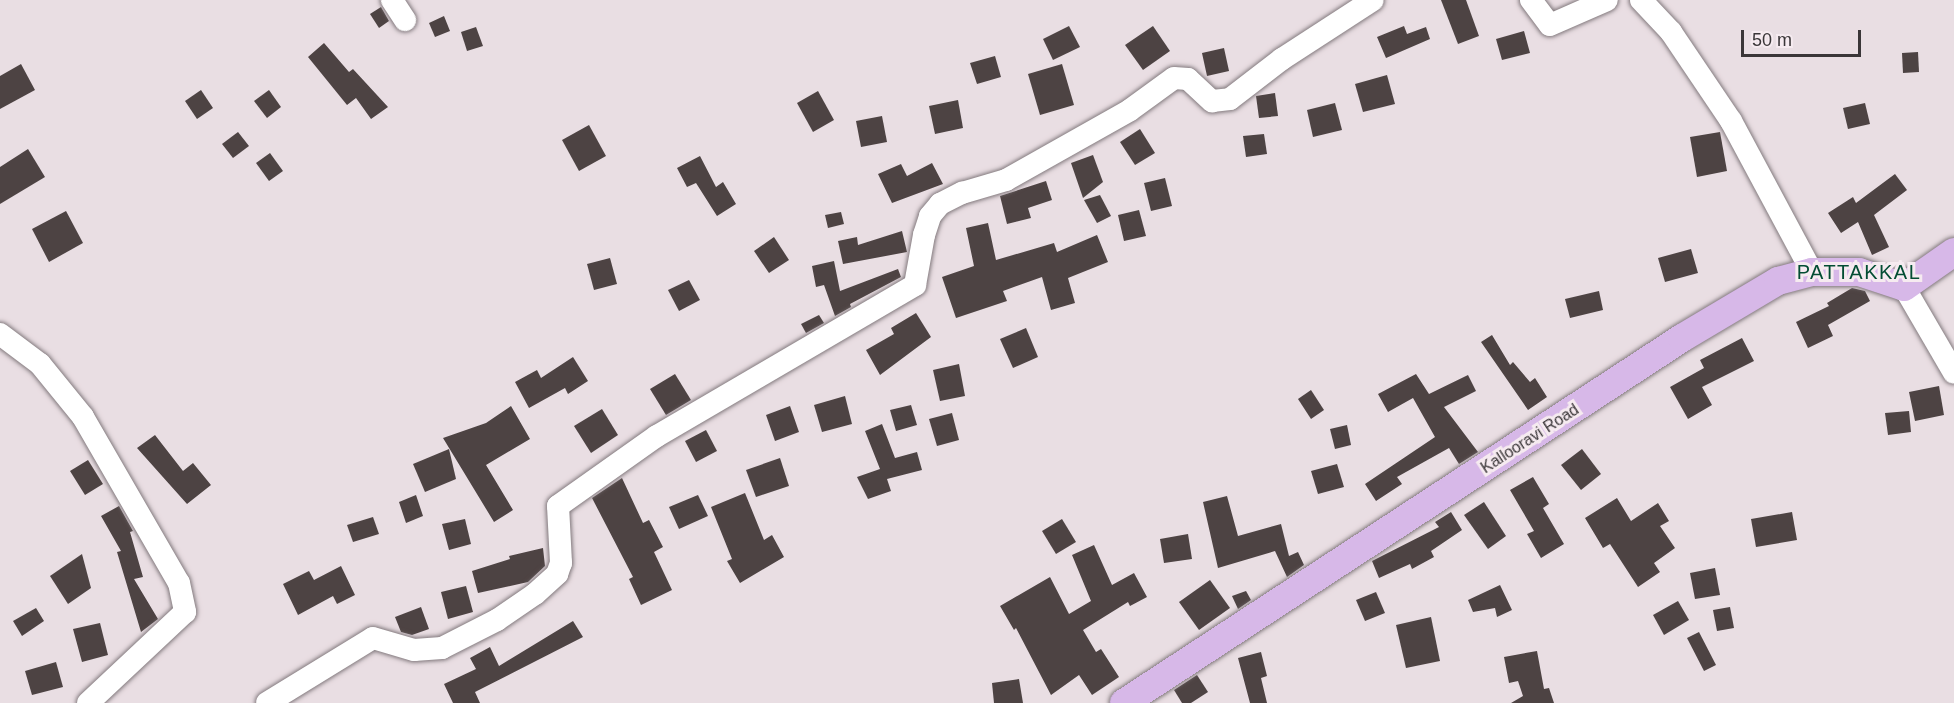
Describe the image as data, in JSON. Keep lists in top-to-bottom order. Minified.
{"streets":{"main road":["Kallooravi Road"]},"districts":["PATTAKKAL"],"scale_bar":"50 m"}
